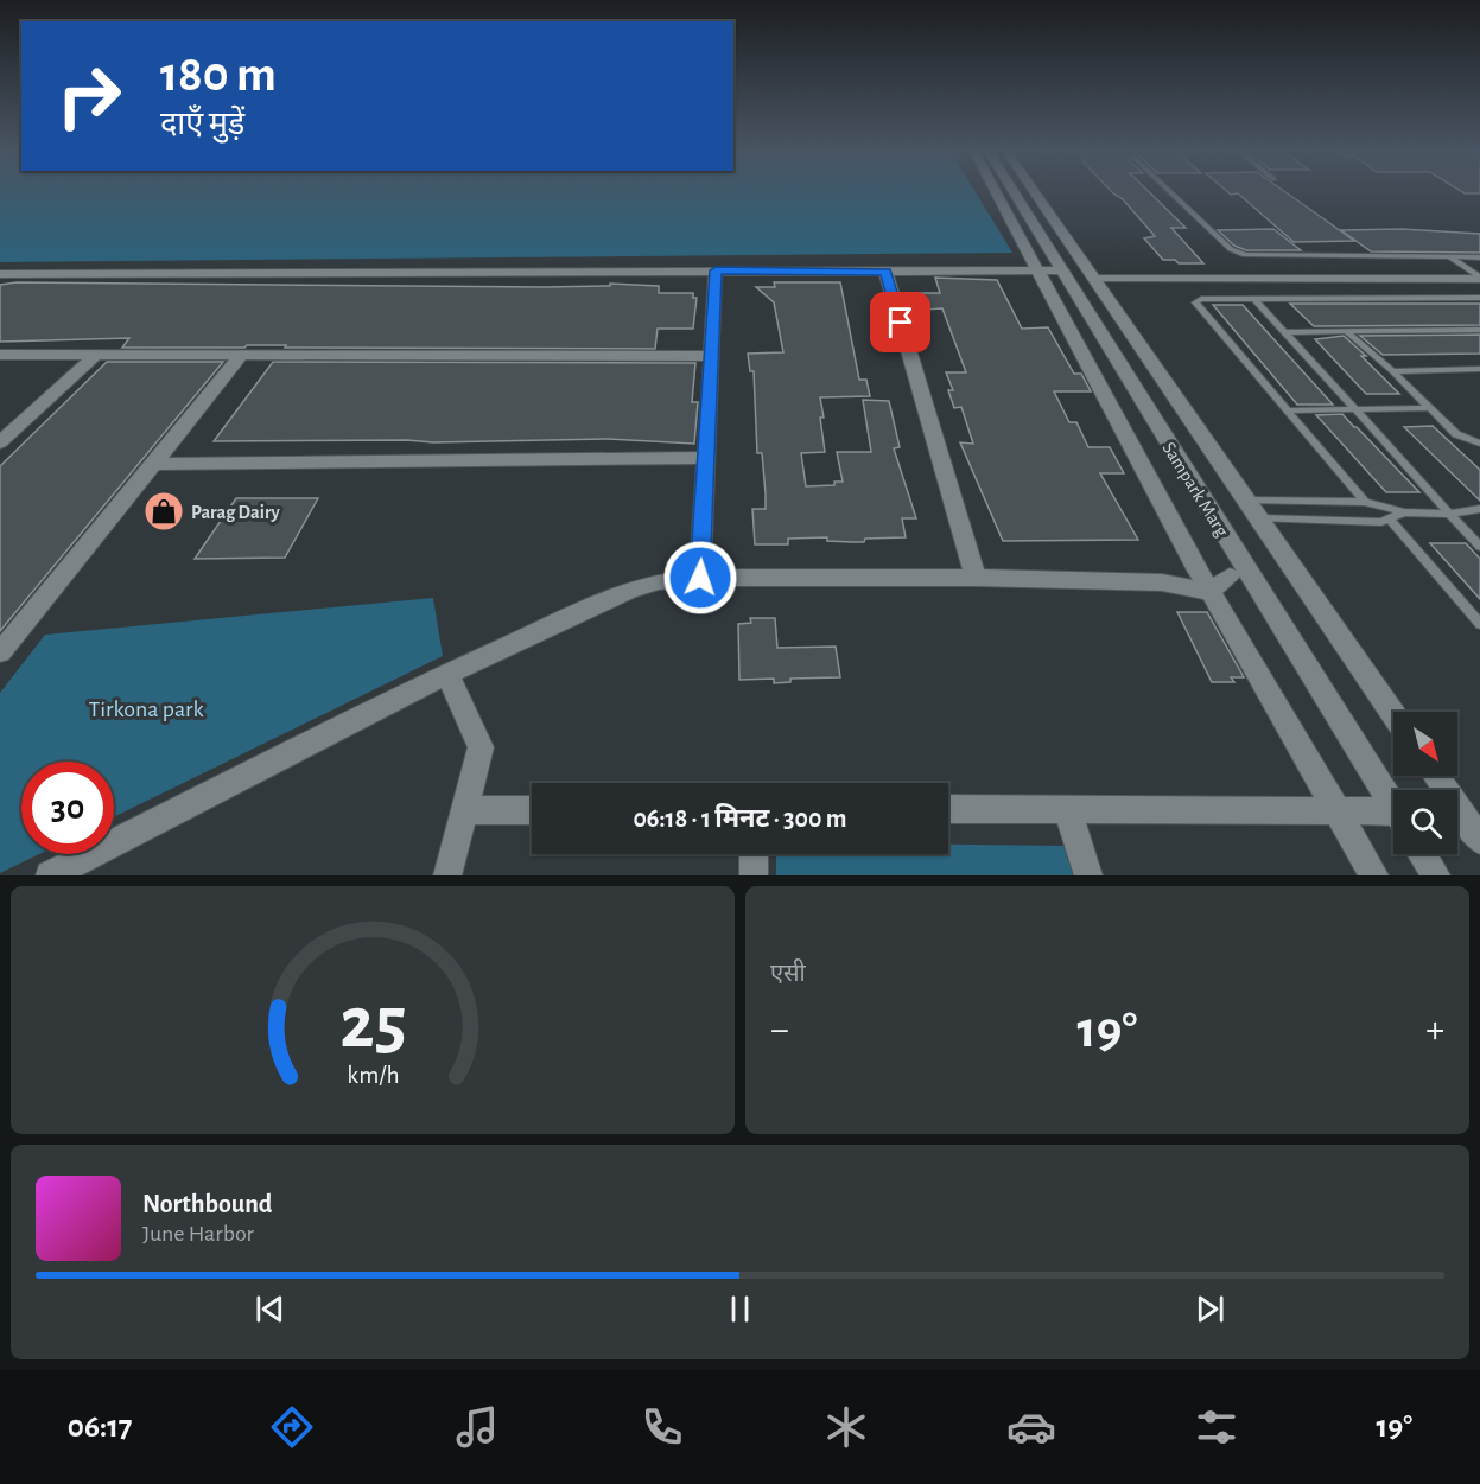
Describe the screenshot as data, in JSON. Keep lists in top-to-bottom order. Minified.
{"streets":{"street":["Sampark Marg"]},"parks":["Tirkona park"],"places":{"shop":["Parag Dairy"]},"north":"bottom right","page":{"turn":["180 m","दाएँ मुड़ें"],"limit":"30","trip":"06:18 · 1 मिनट · 300 m","tile":"एसी","heat":["−","19°","+"],"song":["Northbound","June Harbor"],"tabs":["06:17","19°"],"gauge":["25","km/h"]}}
